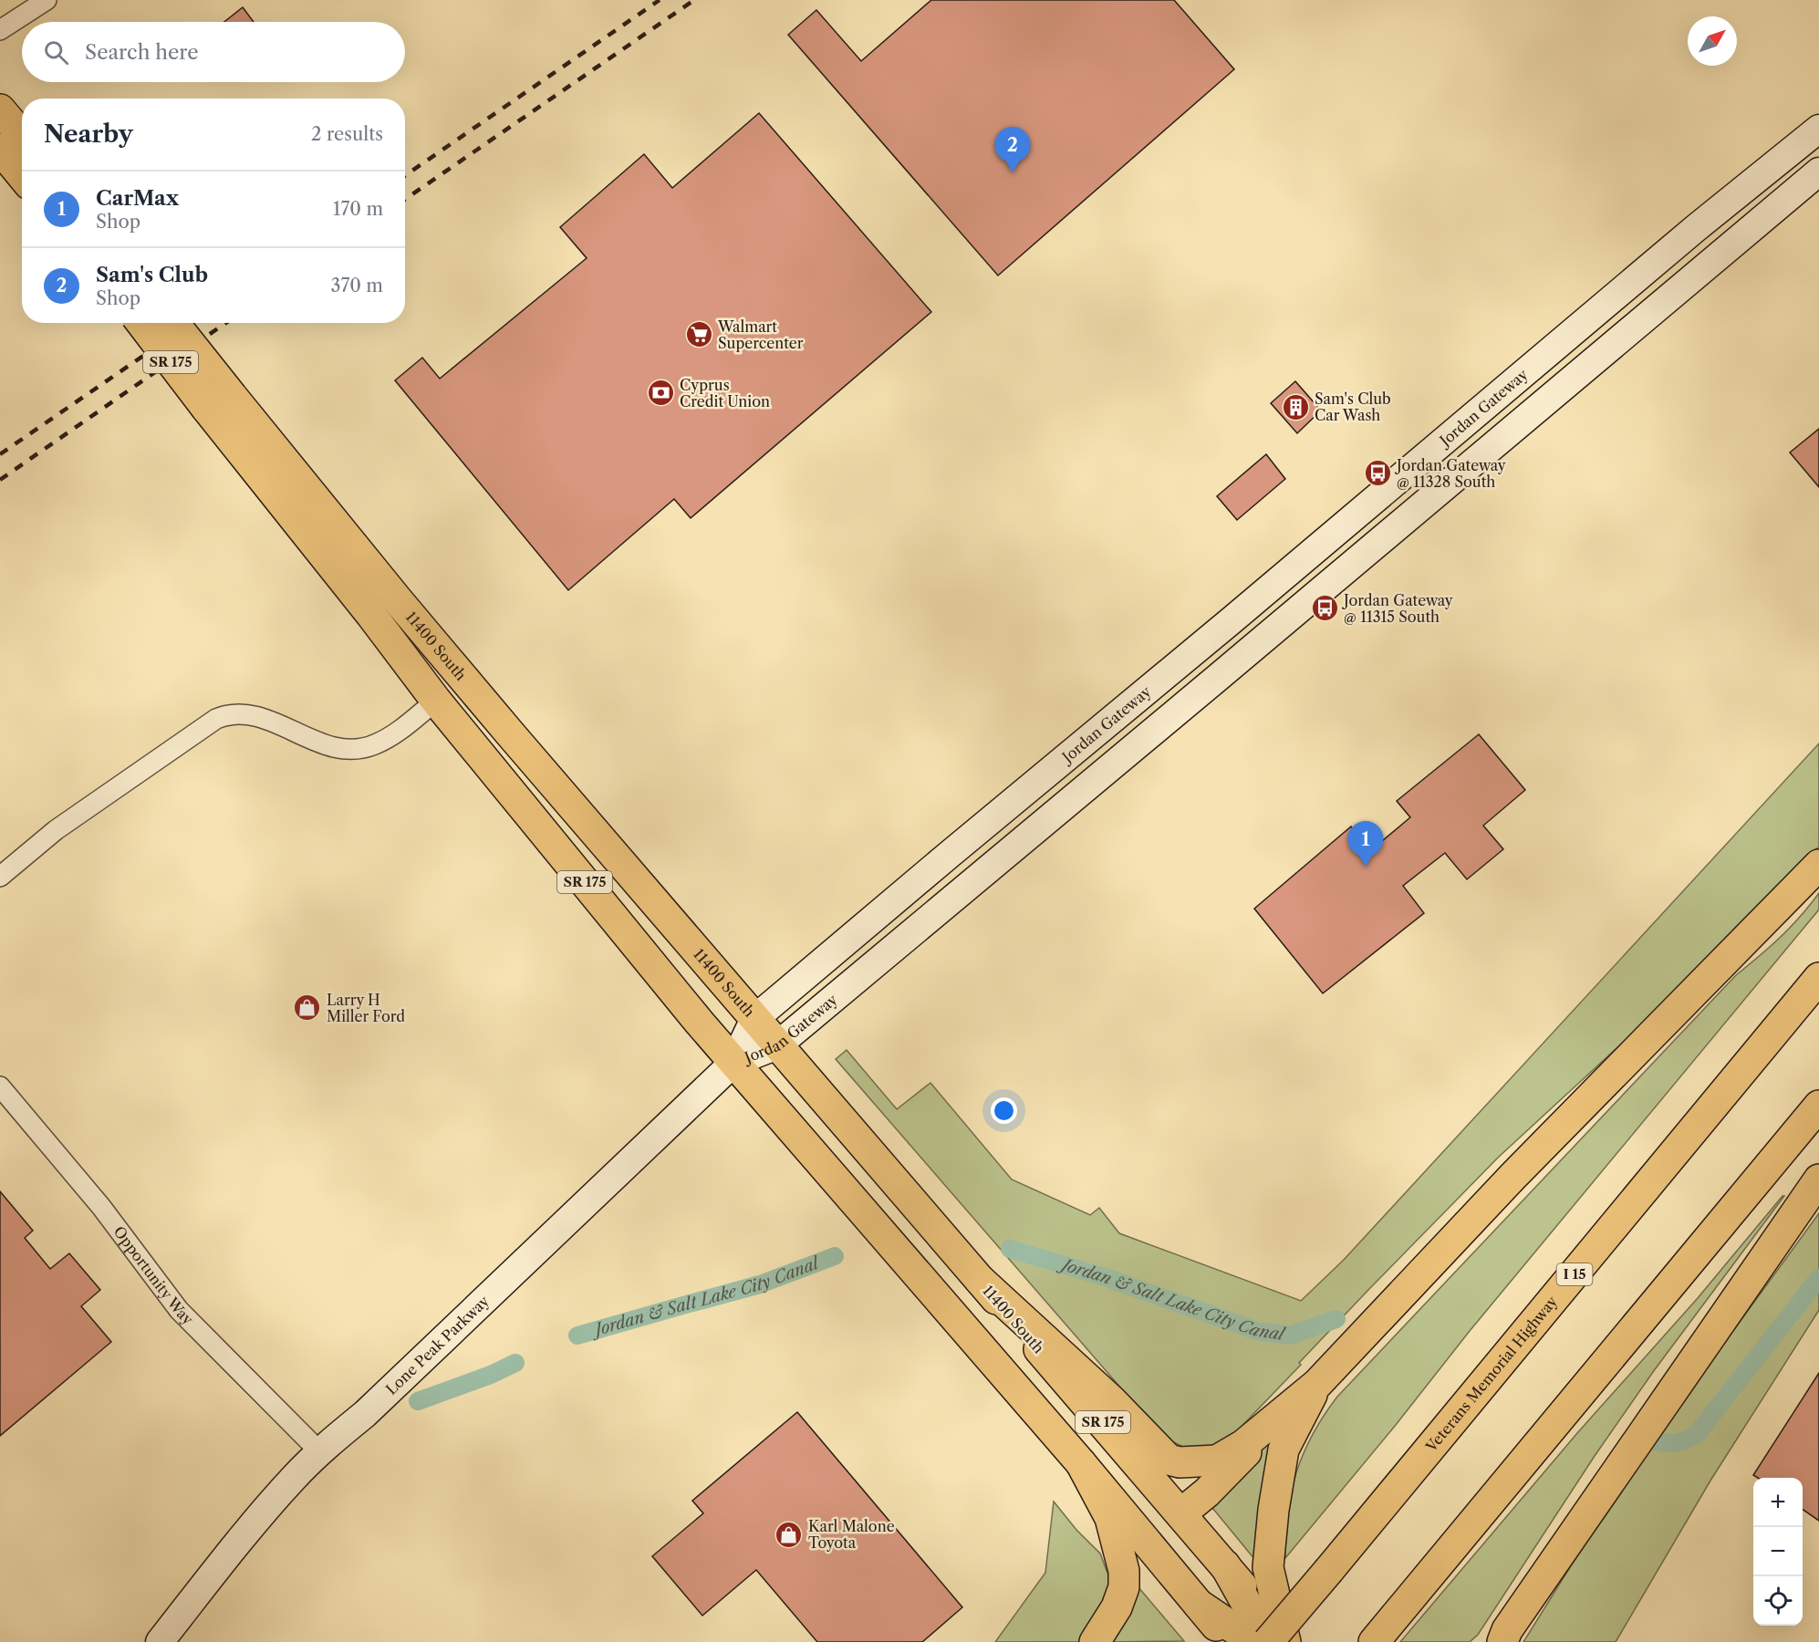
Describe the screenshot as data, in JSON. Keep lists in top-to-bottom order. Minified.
{"streets":{"main road":["SR 175","Jordan Gateway","11400 South","I 15","Lone Peak Parkway","Veterans Memorial Highway"],"street":["Opportunity Way"]},"crossings":[["Jordan Gateway","11400 South"],["Jordan Gateway","Lone Peak Parkway"],["11400 South","Lone Peak Parkway"],["11400 South","Veterans Memorial Highway"],["Opportunity Way","Lone Peak Parkway"]],"water":["Jordan & Salt Lake City Canal"],"places":{"supermarket":["Walmart Supercenter"],"bank":["Cyprus Credit Union"],"building":["Sam's Club Car Wash"],"bus stop":["Jordan Gateway @ 11328 South","Jordan Gateway @ 11315 South"],"shop":["Larry H Miller Ford","Karl Malone Toyota"]},"north":"top right","page":{"search":"Search here","heading":["Nearby","2 results"],"pins":["2","1"],"list":[{"mark":"1","name":"CarMax","note":"Shop","value":"170 m"},{"mark":"2","name":"Sam's Club","note":"Shop","value":"370 m"}],"map_buttons":["+","−"]}}
